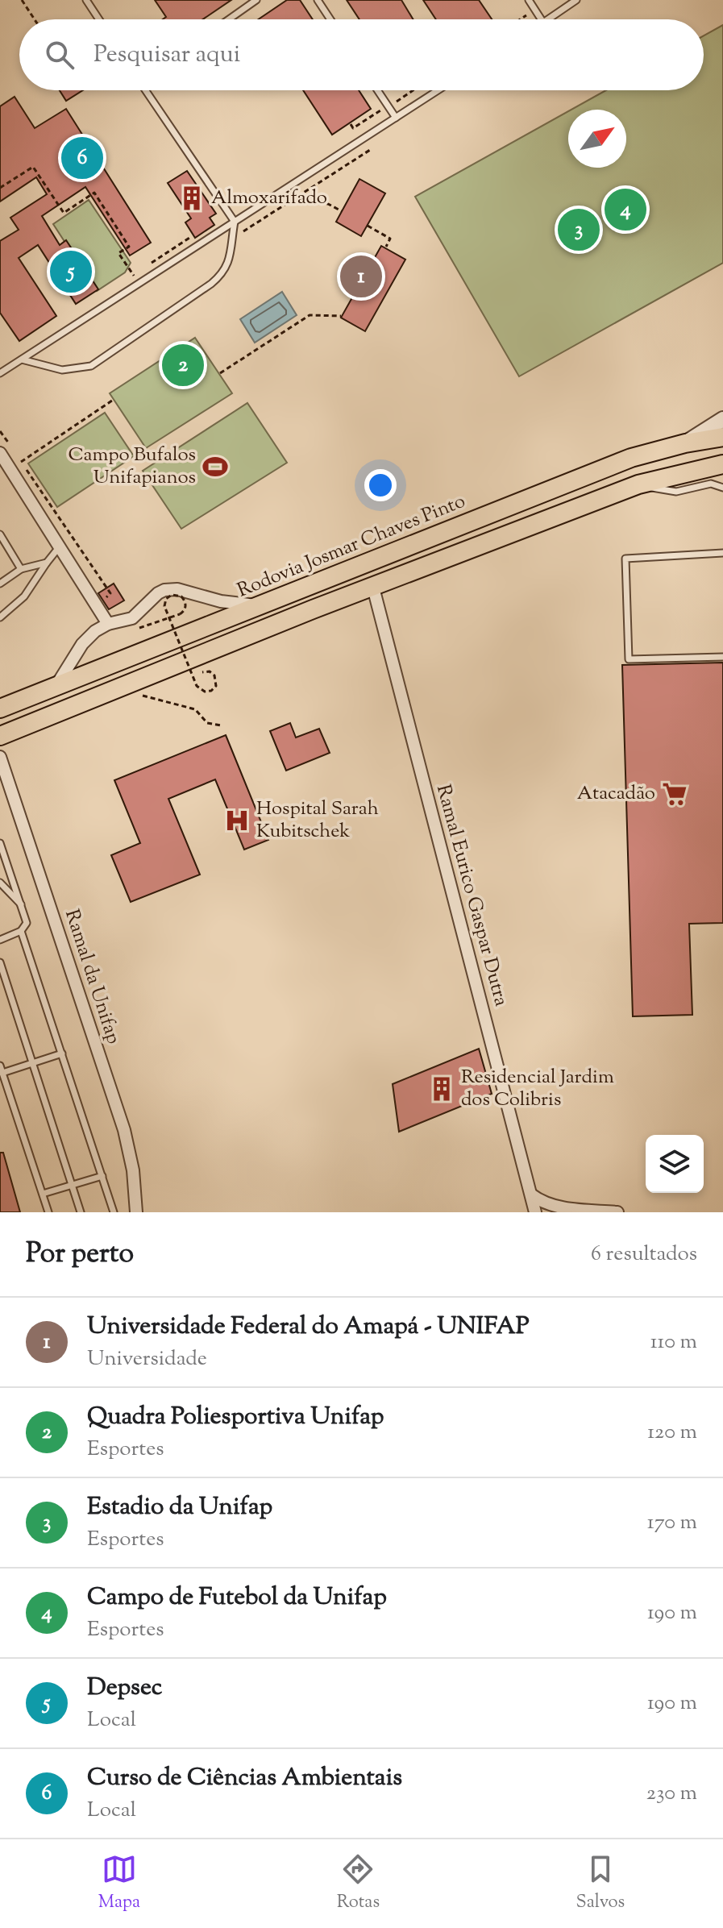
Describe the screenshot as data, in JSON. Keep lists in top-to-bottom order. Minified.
{"streets":{"main road":["Rodovia Josmar Chaves Pinto"],"street":["Ramal Eurico Gaspar Dutra","Ramal da Unifap"]},"places":{"building":["Almoxarifado","Residencial Jardim dos Colibris"],"sports":["Campo Bufalos Unifapianos"],"supermarket":["Atacadão"],"hospital":["Hospital Sarah Kubitschek"]},"north":"top right","page":{"search":"Pesquisar aqui","pins":["6","4","3","5","1","2"],"heading":["Por perto","6 resultados"],"list":[{"mark":"1","name":"Universidade Federal do Amapá - UNIFAP","note":"Universidade","value":"110 m"},{"mark":"2","name":"Quadra Poliesportiva Unifap","note":"Esportes","value":"120 m"},{"mark":"3","name":"Estadio da Unifap","note":"Esportes","value":"170 m"},{"mark":"4","name":"Campo de Futebol da Unifap","note":"Esportes","value":"190 m"},{"mark":"5","name":"Depsec","note":"Local","value":"190 m"},{"mark":"6","name":"Curso de Ciências Ambientais","note":"Local","value":"230 m"}],"nav":["Mapa","Rotas","Salvos"]}}
